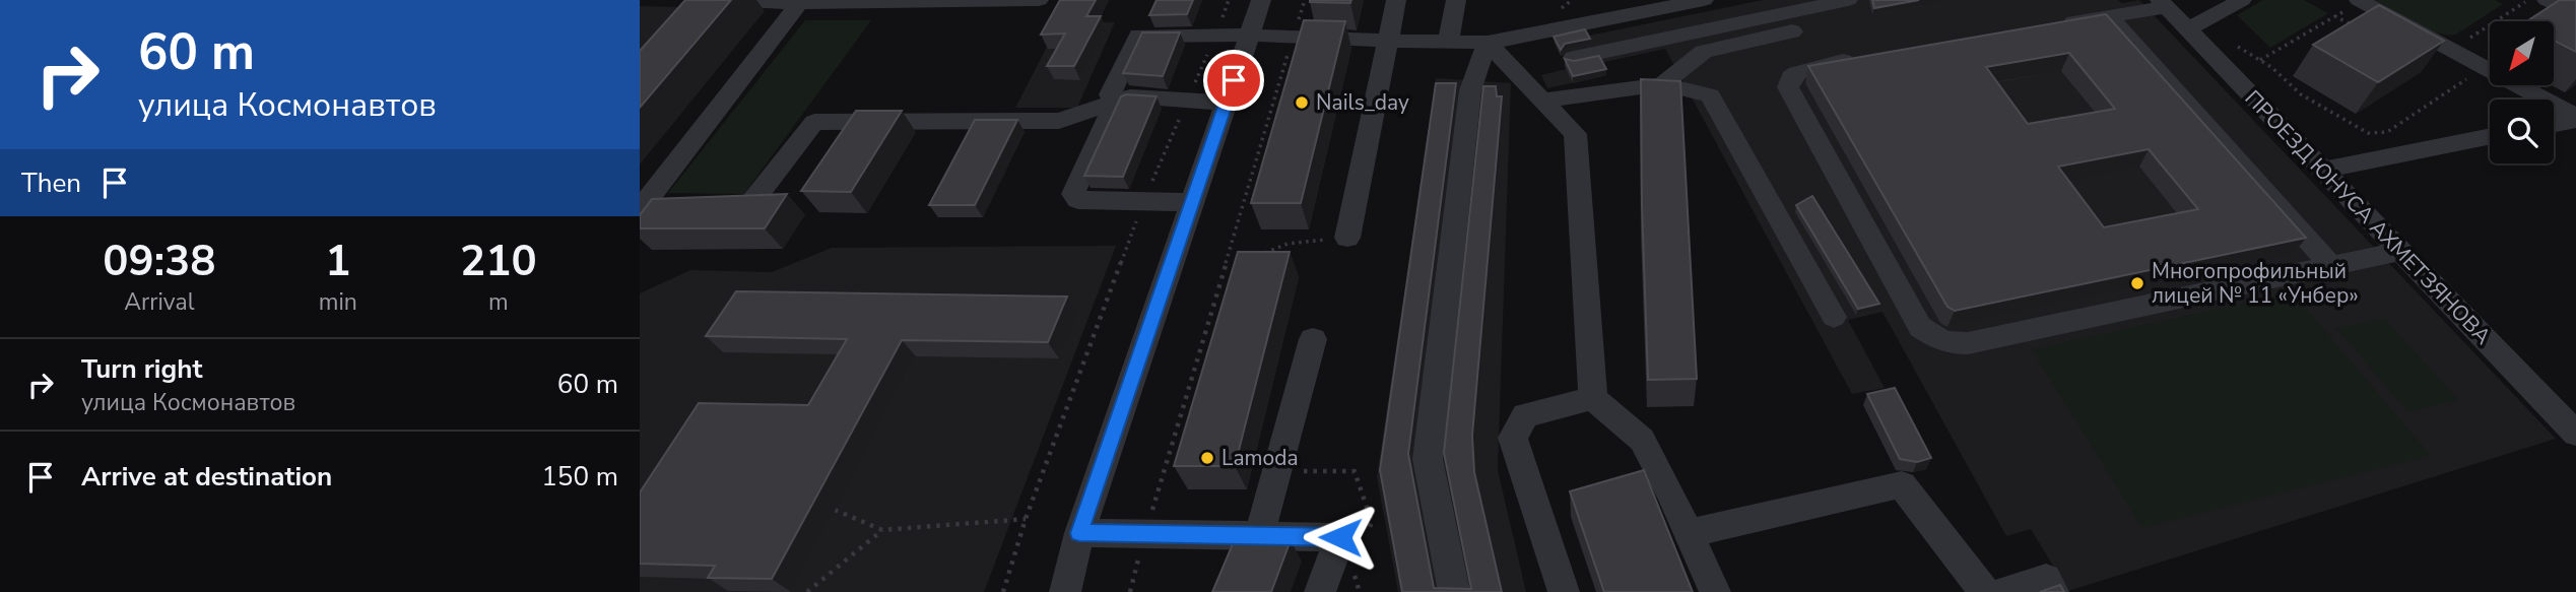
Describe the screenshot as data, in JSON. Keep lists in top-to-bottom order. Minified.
{"streets":{"street":["ПРОЕЗД ЮНУСА АХМЕТЗЯНОВА"]},"places":["Nails_day","Многопрофильный лицей № 11 «Унбер»","Lamoda"],"north":"bottom left","page":{"turn":["60 m","улица Космонавтов"],"then":"Then","eta":["09:38","Arrival","1","min","210","m"],"list":[{"name":"Turn right","note":"улица Космонавтов","value":"60 m"},{"name":"Arrive at destination","value":"150 m"}]}}
